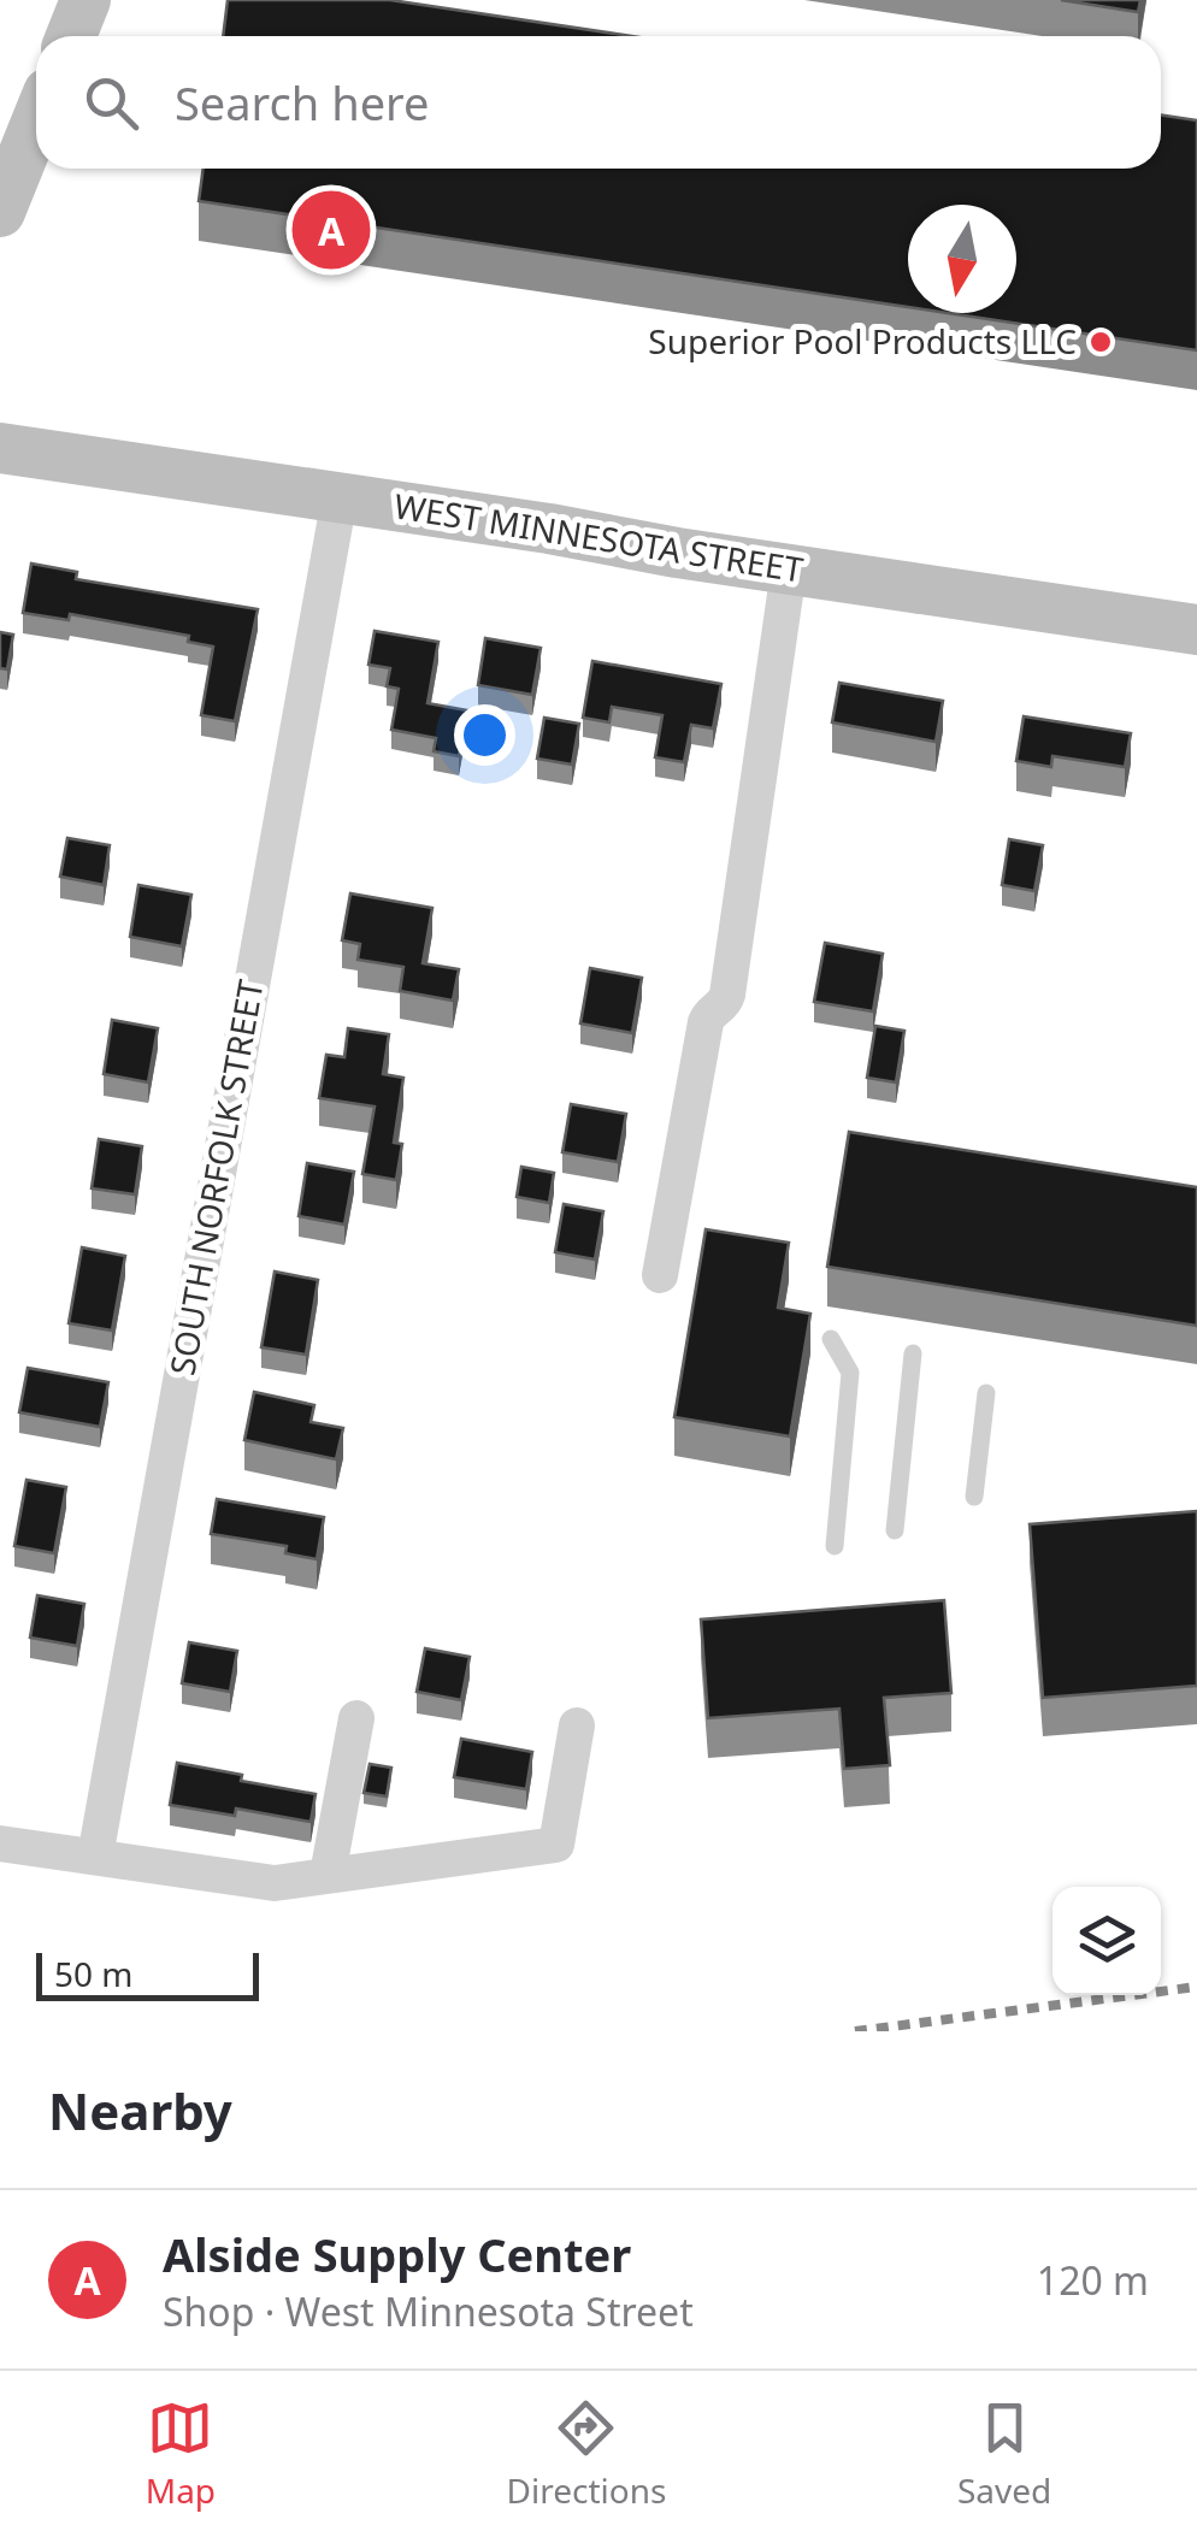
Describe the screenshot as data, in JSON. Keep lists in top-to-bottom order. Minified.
{"streets":{"street":["WEST MINNESOTA STREET","SOUTH NORFOLK STREET"]},"crossings":[["WEST MINNESOTA STREET","SOUTH NORFOLK STREET"]],"places":["Superior Pool Products LLC"],"scale_bar":"50 m","north":"bottom","page":{"search":"Search here","pins":"A","scale":"50 m","heading":"Nearby","list":[{"mark":"A","name":"Alside Supply Center","note":"Shop · West Minnesota Street","value":"120 m"}],"nav":["Map","Directions","Saved"]}}
